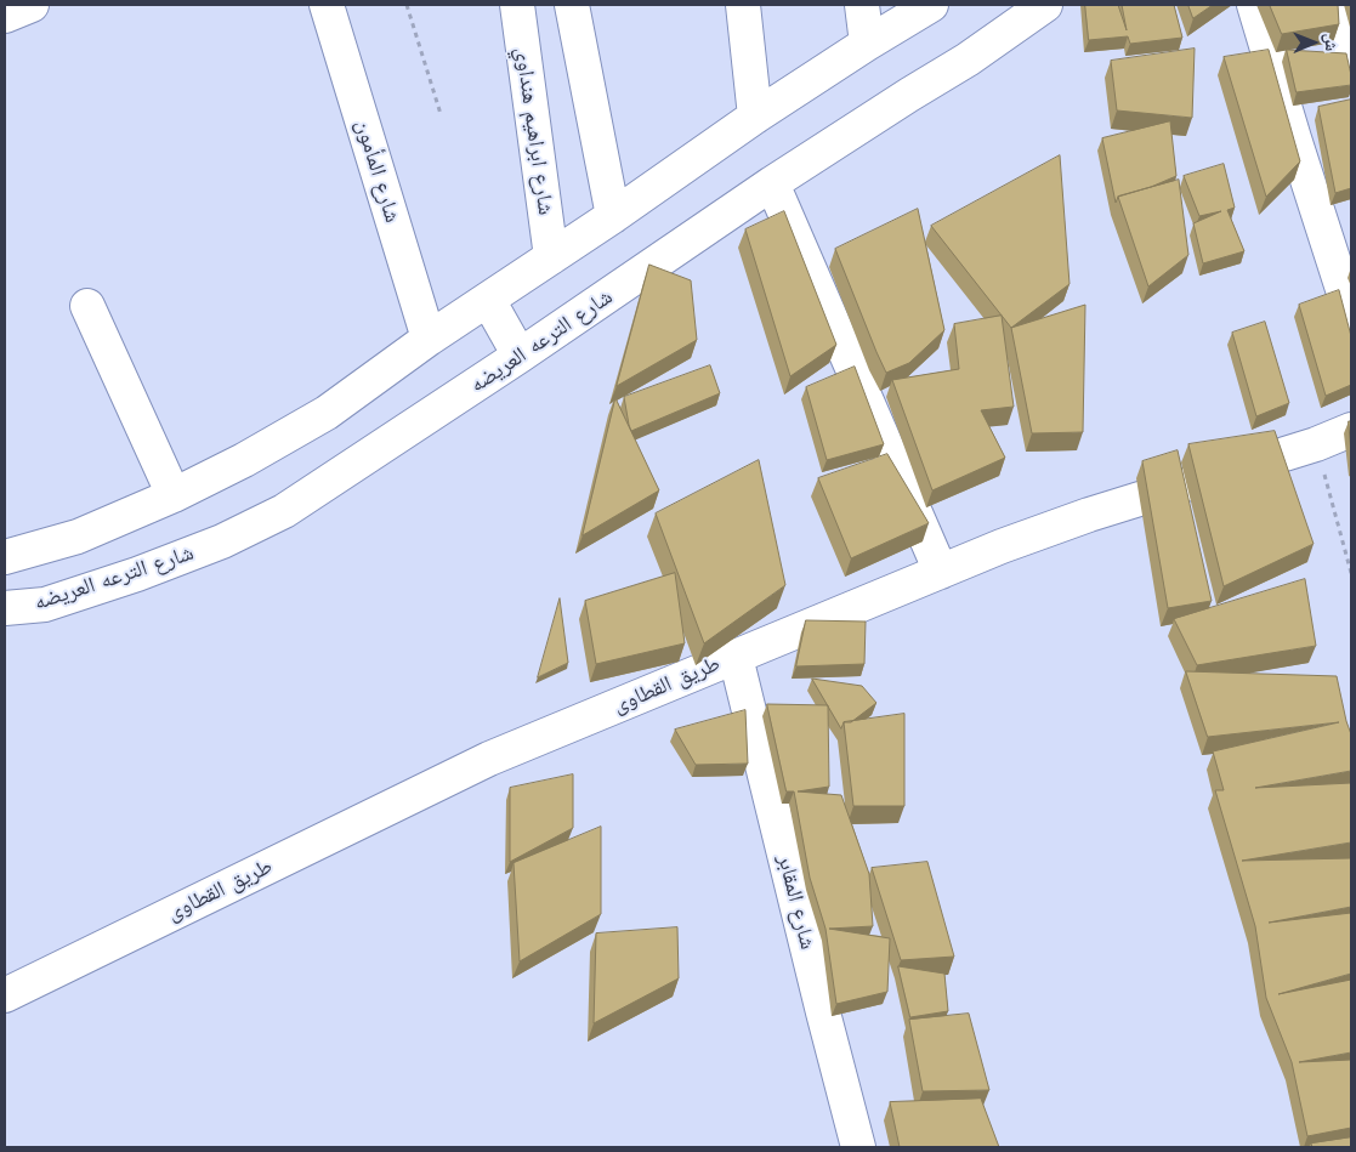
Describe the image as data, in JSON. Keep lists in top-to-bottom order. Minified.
{"streets":{"street":["شارع ابراهيم هنداوي","شارع المأمون","شارع الترعه العريضه","طريق القطاوى","شارع المقابر"]},"crossings":[["طريق القطاوى","شارع المقابر"]],"north":"right"}
